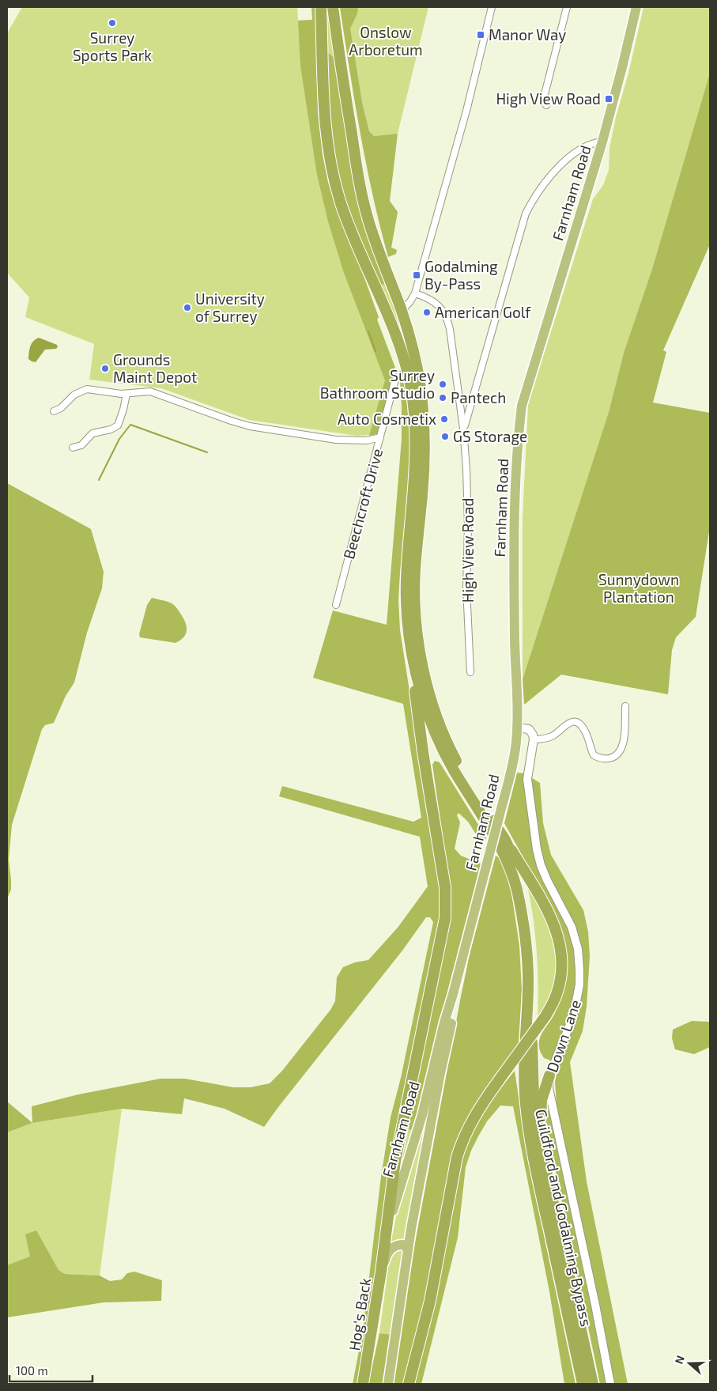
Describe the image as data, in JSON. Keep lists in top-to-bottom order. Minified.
{"streets":{"highway":["Guildford and Godalming Bypass","Hog's Back"],"main road":["Farnham Road"],"street":["Beechcroft Drive","High View Road","Down Lane"]},"crossings":[["Farnham Road","High View Road"],["Farnham Road","Hog's Back"],["Beechcroft Drive","Guildford and Godalming Bypass"],["Guildford and Godalming Bypass","Hog's Back"]],"parks":["Onslow Arboretum","Sunnydown Plantation"],"places":{"other":["Surrey Sports Park","University of Surrey","American Golf","Grounds Maint Depot","Surrey Bathroom Studio","Pantech","Auto Cosmetix","GS Storage"],"transit":["Manor Way","High View Road","Godalming By-Pass"]},"scale_bar":"100 m","north":"left"}
